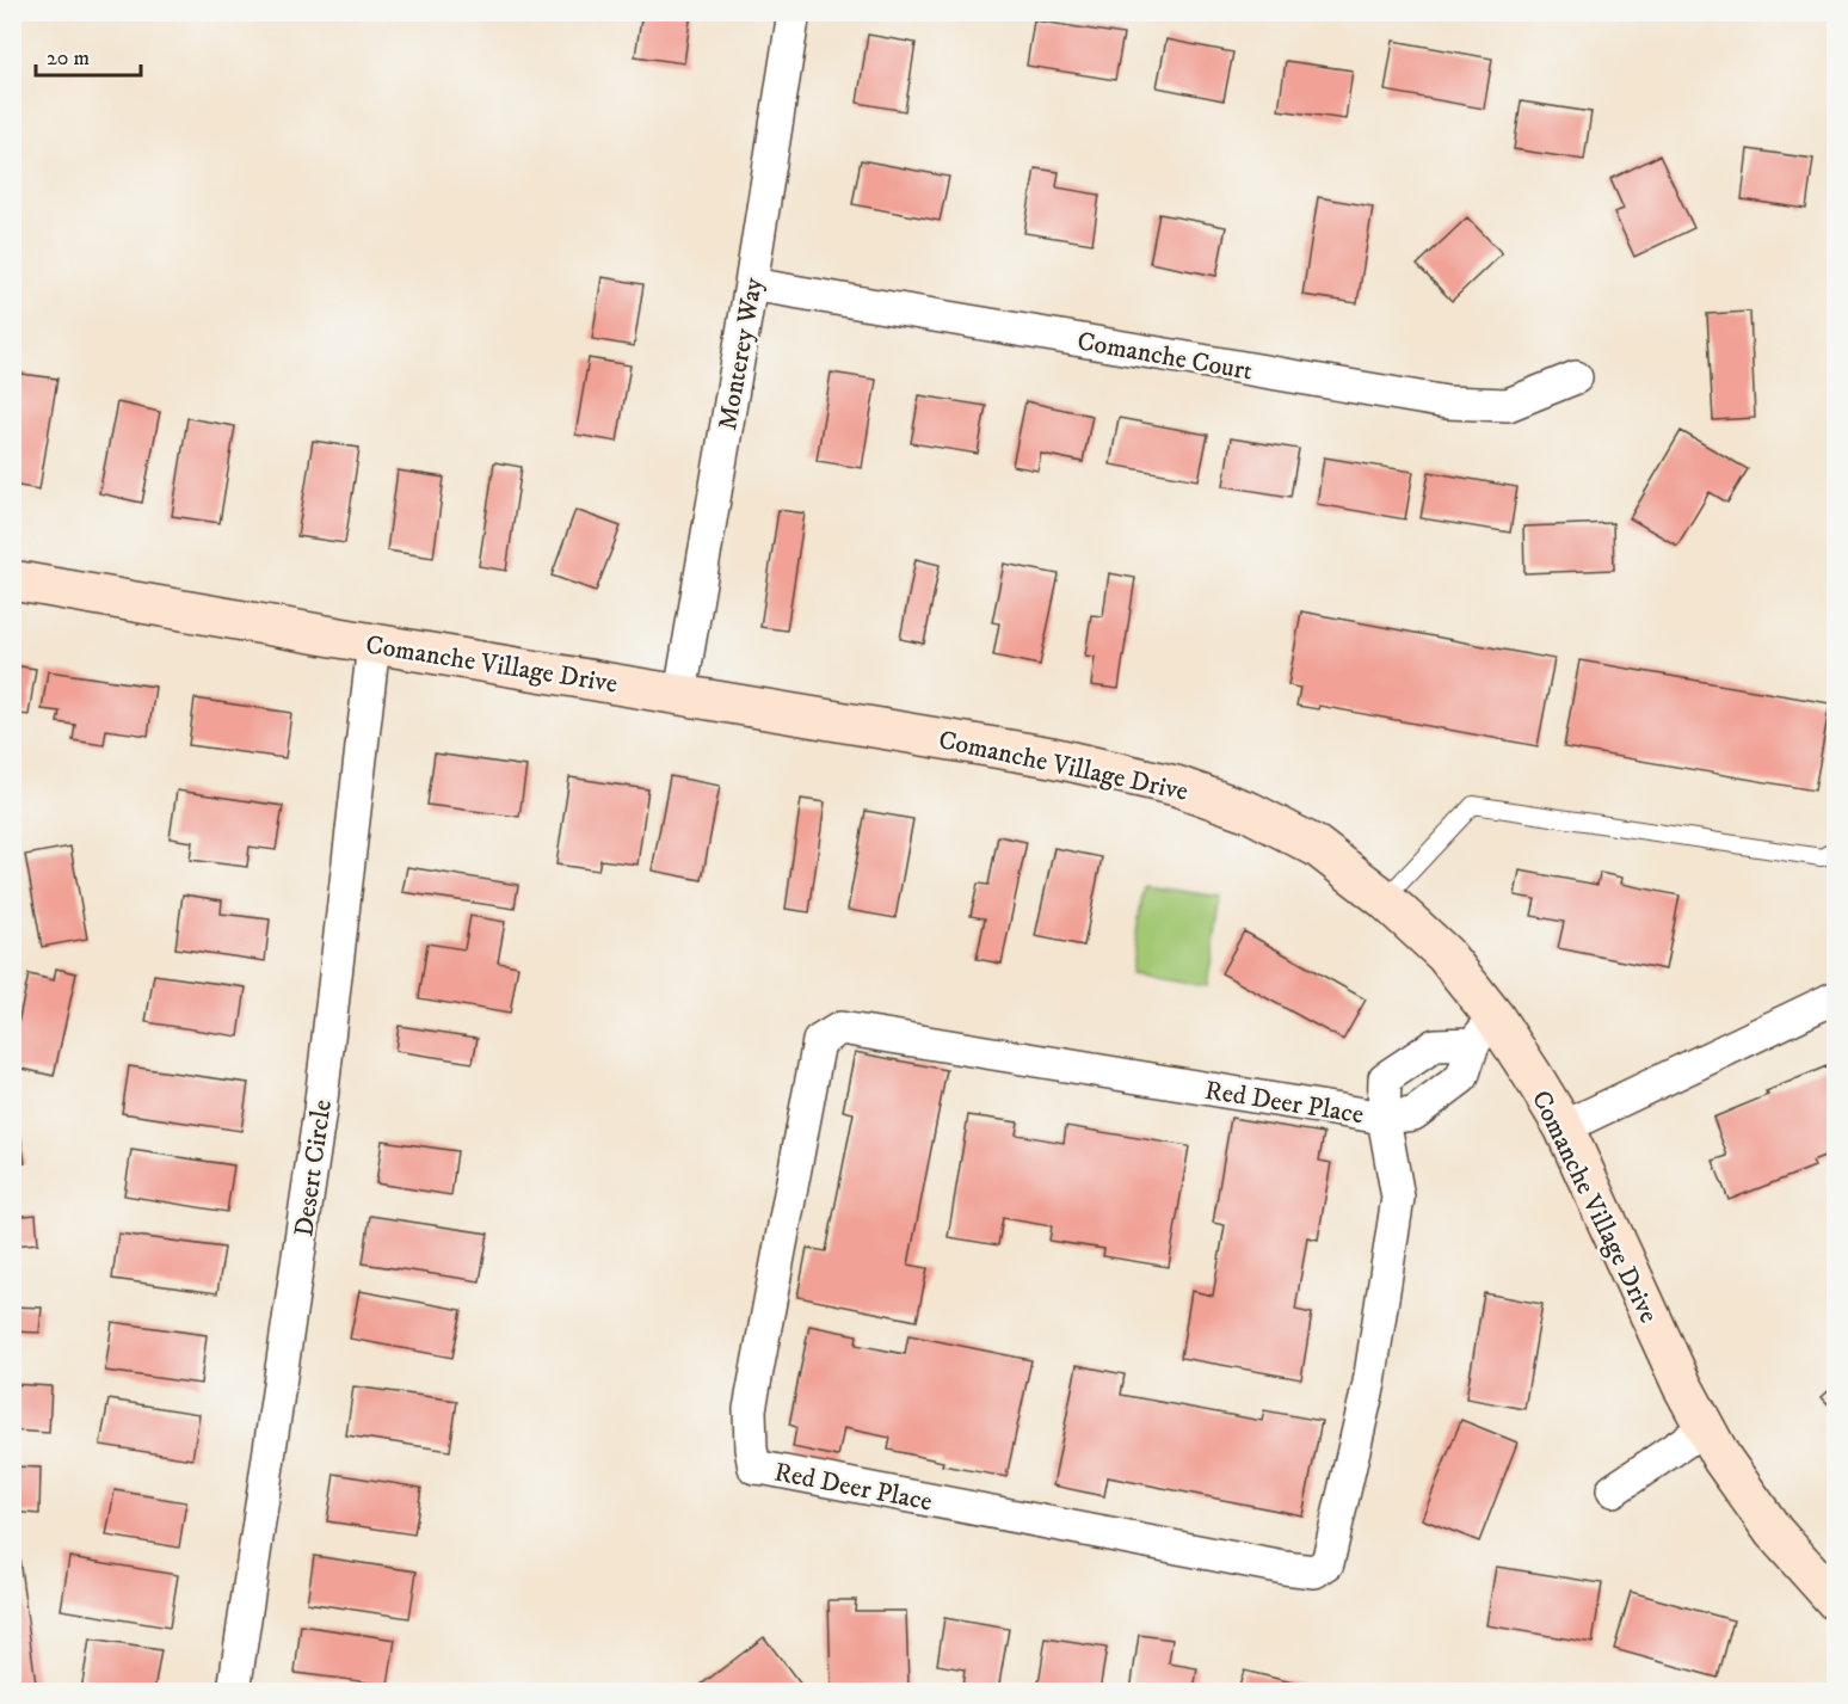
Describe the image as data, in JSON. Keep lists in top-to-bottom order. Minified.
{"streets":{"street":["Monterey Way","Comanche Court","Comanche Village Drive","Red Deer Place","Desert Circle"]},"crossings":[["Monterey Way","Comanche Court"],["Monterey Way","Comanche Village Drive"],["Comanche Village Drive","Red Deer Place"],["Comanche Village Drive","Desert Circle"]],"scale_bar":"20 m"}
